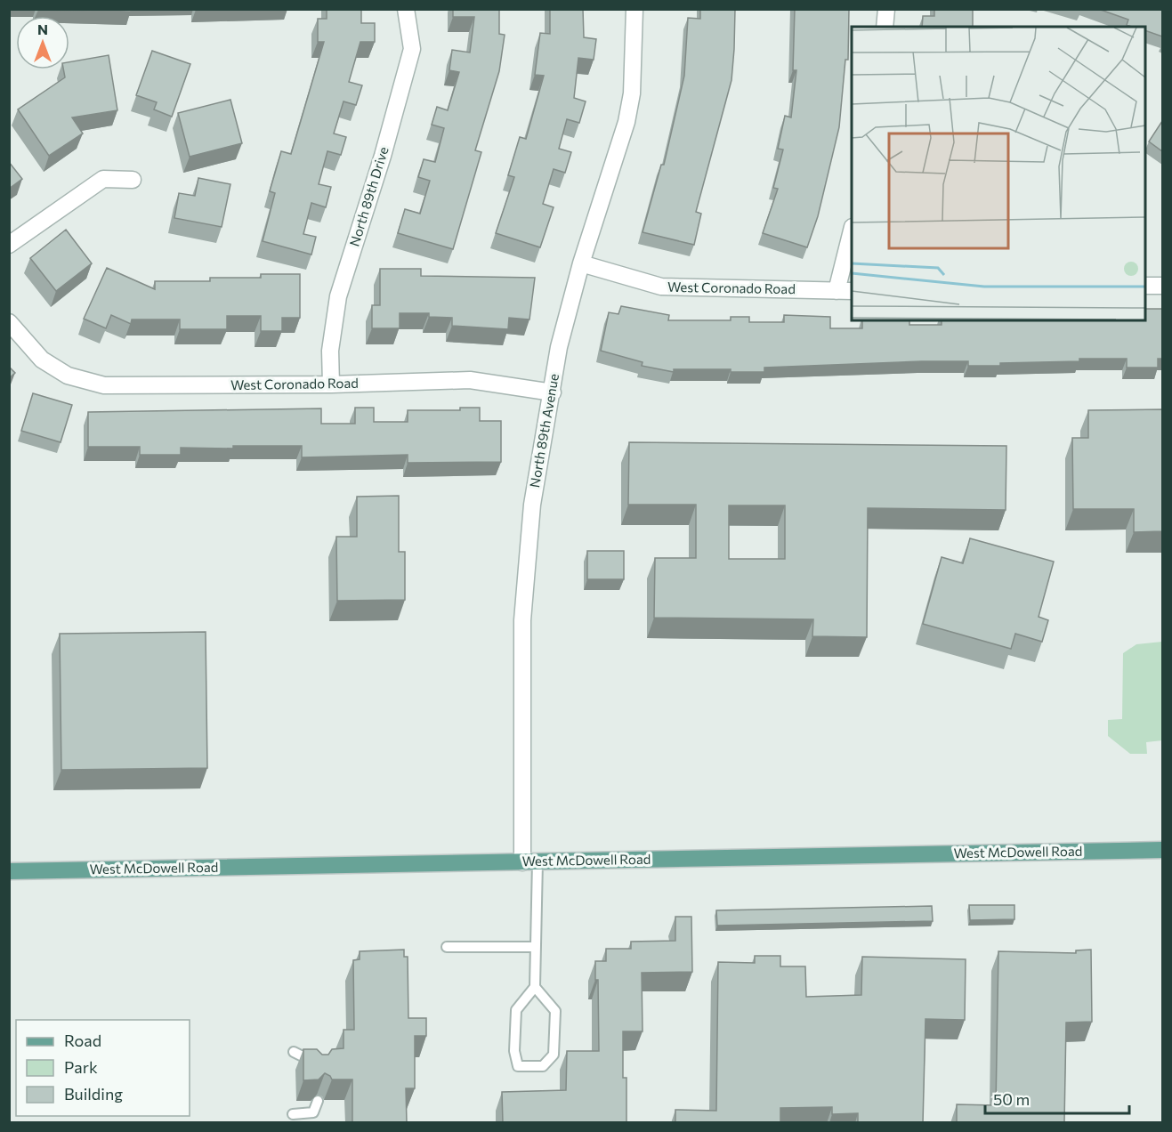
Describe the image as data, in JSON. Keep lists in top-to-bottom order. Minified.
{"streets":{"main road":["West McDowell Road"],"street":["North 89th Drive","West Coronado Road","North 89th Avenue"]},"crossings":[["North 89th Drive","West Coronado Road"],["West Coronado Road","North 89th Avenue"],["North 89th Avenue","West McDowell Road"]],"legend":["Road","Park","Building"],"scale_bar":"50 m","north":"top"}
